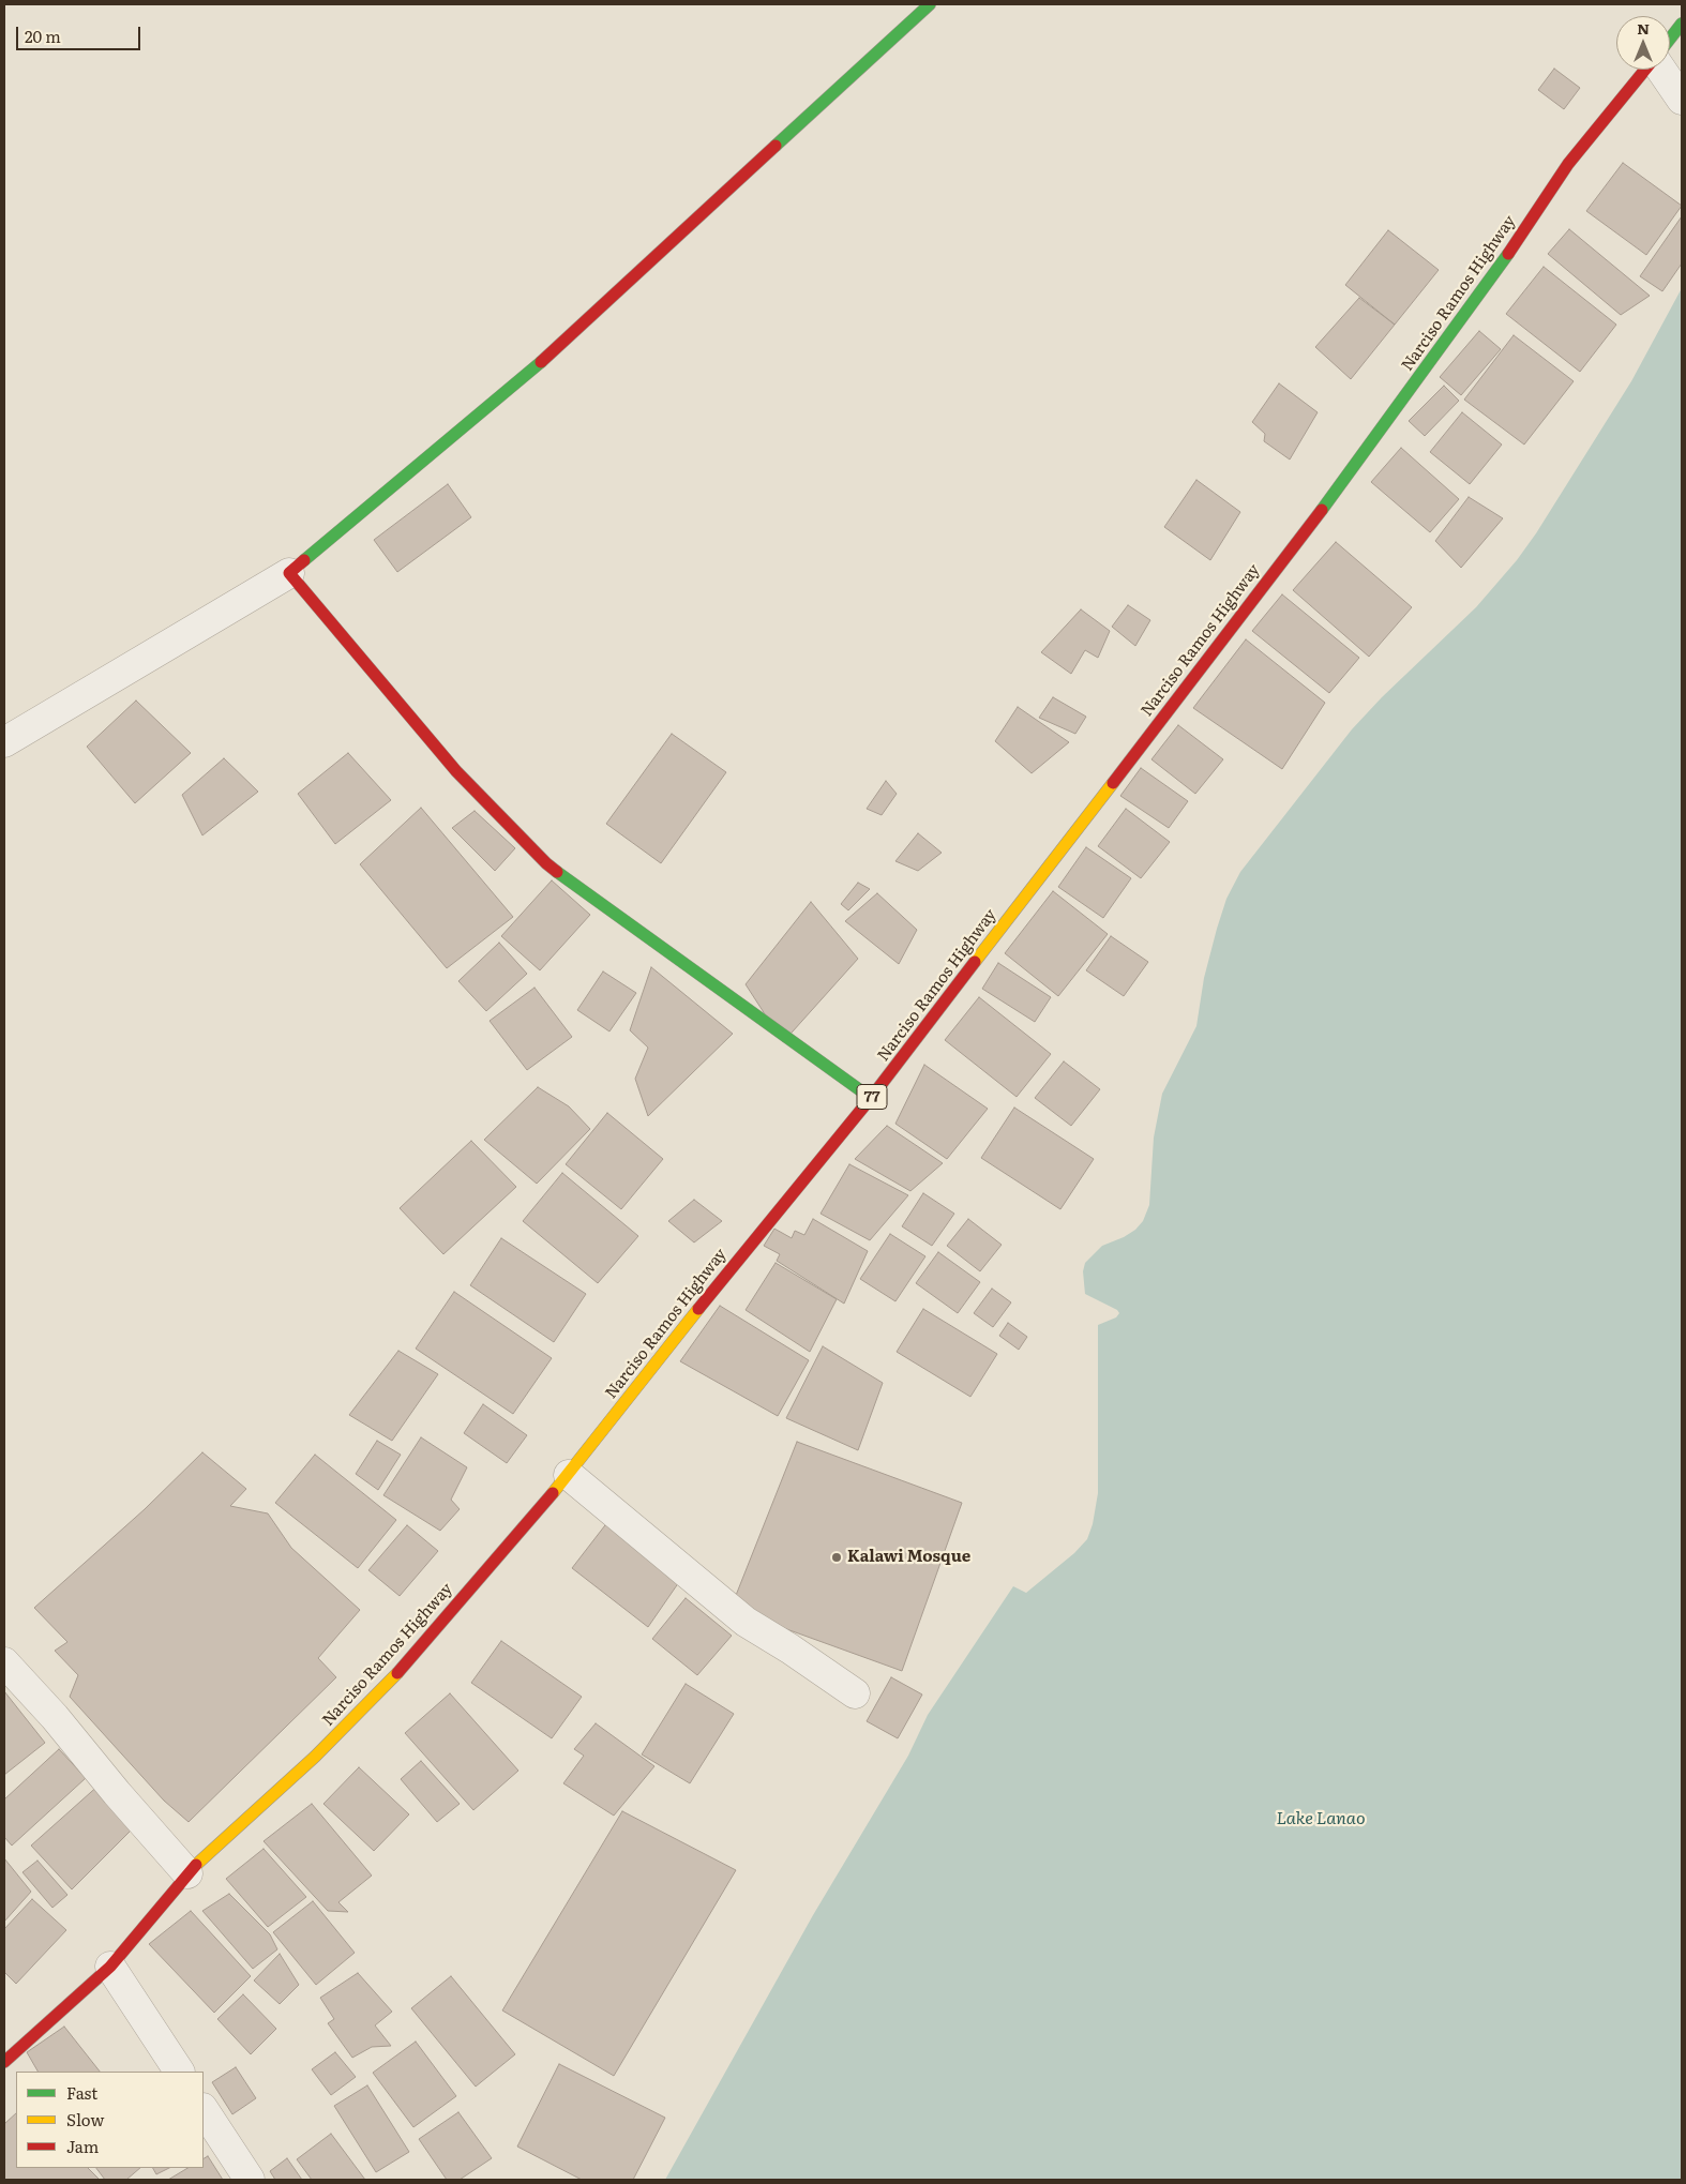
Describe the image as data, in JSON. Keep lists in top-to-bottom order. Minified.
{"streets":{"main road":["Narciso Ramos Highway","77"]},"water":["Lake Lanao"],"places":["Kalawi Mosque"],"legend":["Fast","Slow","Jam"],"scale_bar":"20 m","north":"top"}
